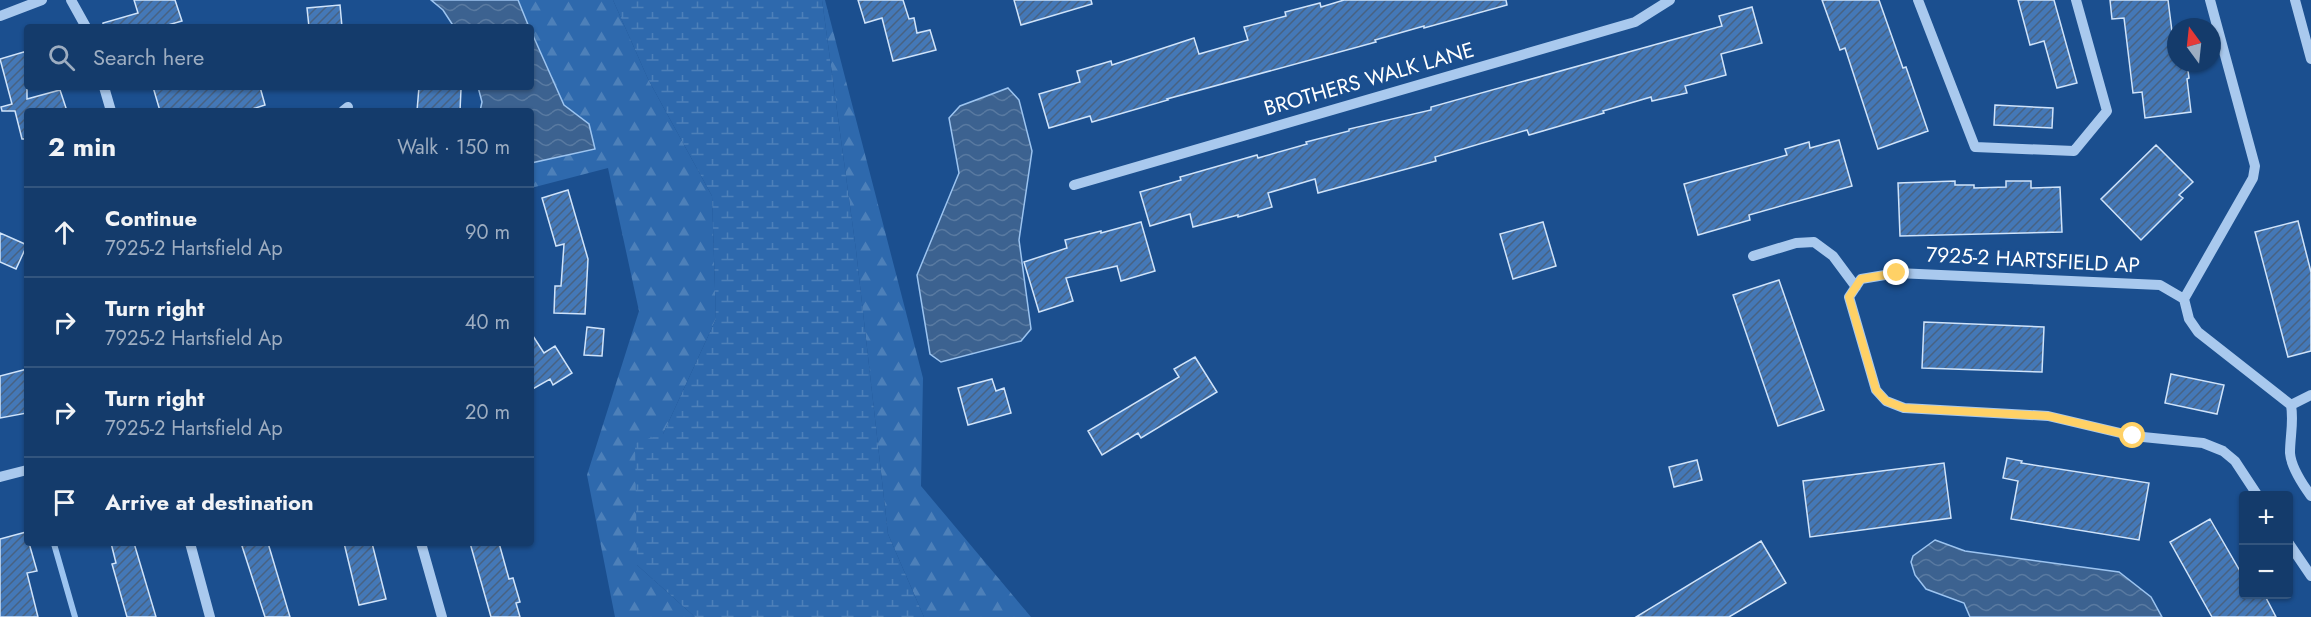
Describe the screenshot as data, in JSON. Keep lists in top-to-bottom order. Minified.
{"streets":{"street":["BROTHERS WALK LANE","7925-2 HARTSFIELD AP"]},"north":"top","page":{"search":"Search here","heading":["2 min","Walk · 150 m"],"list":[["Continue","7925-2 Hartsfield Ap","90 m"],["Turn right","7925-2 Hartsfield Ap","40 m"],["Turn right","7925-2 Hartsfield Ap","20 m"],"Arrive at destination"],"map_buttons":["+","−"]}}
